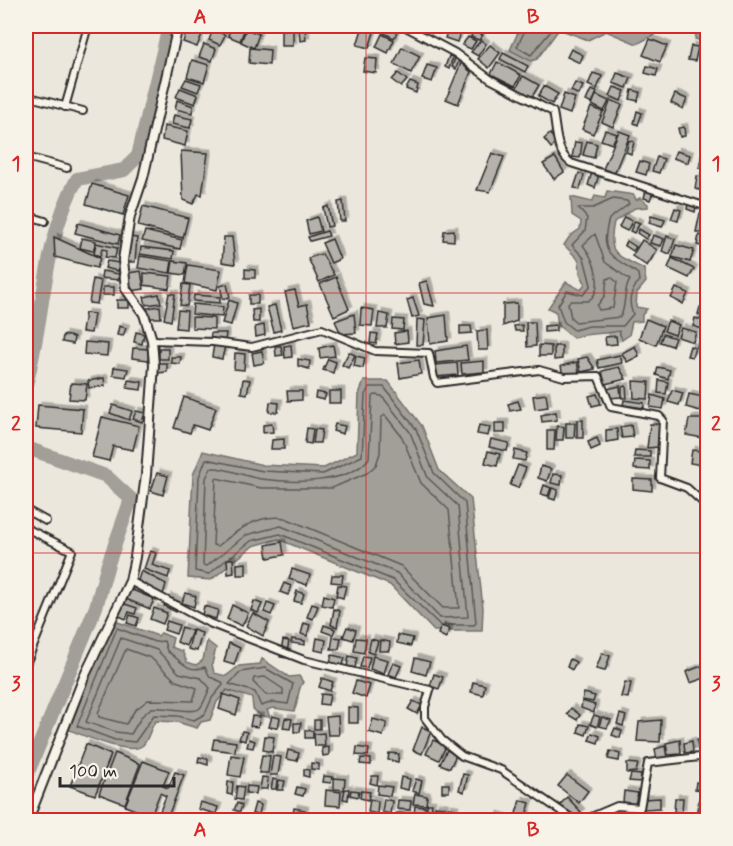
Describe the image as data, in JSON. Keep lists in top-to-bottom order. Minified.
{"scale_bar":"100 m","grid":{"columns":["A","B"],"rows":["1","2","3"]}}
